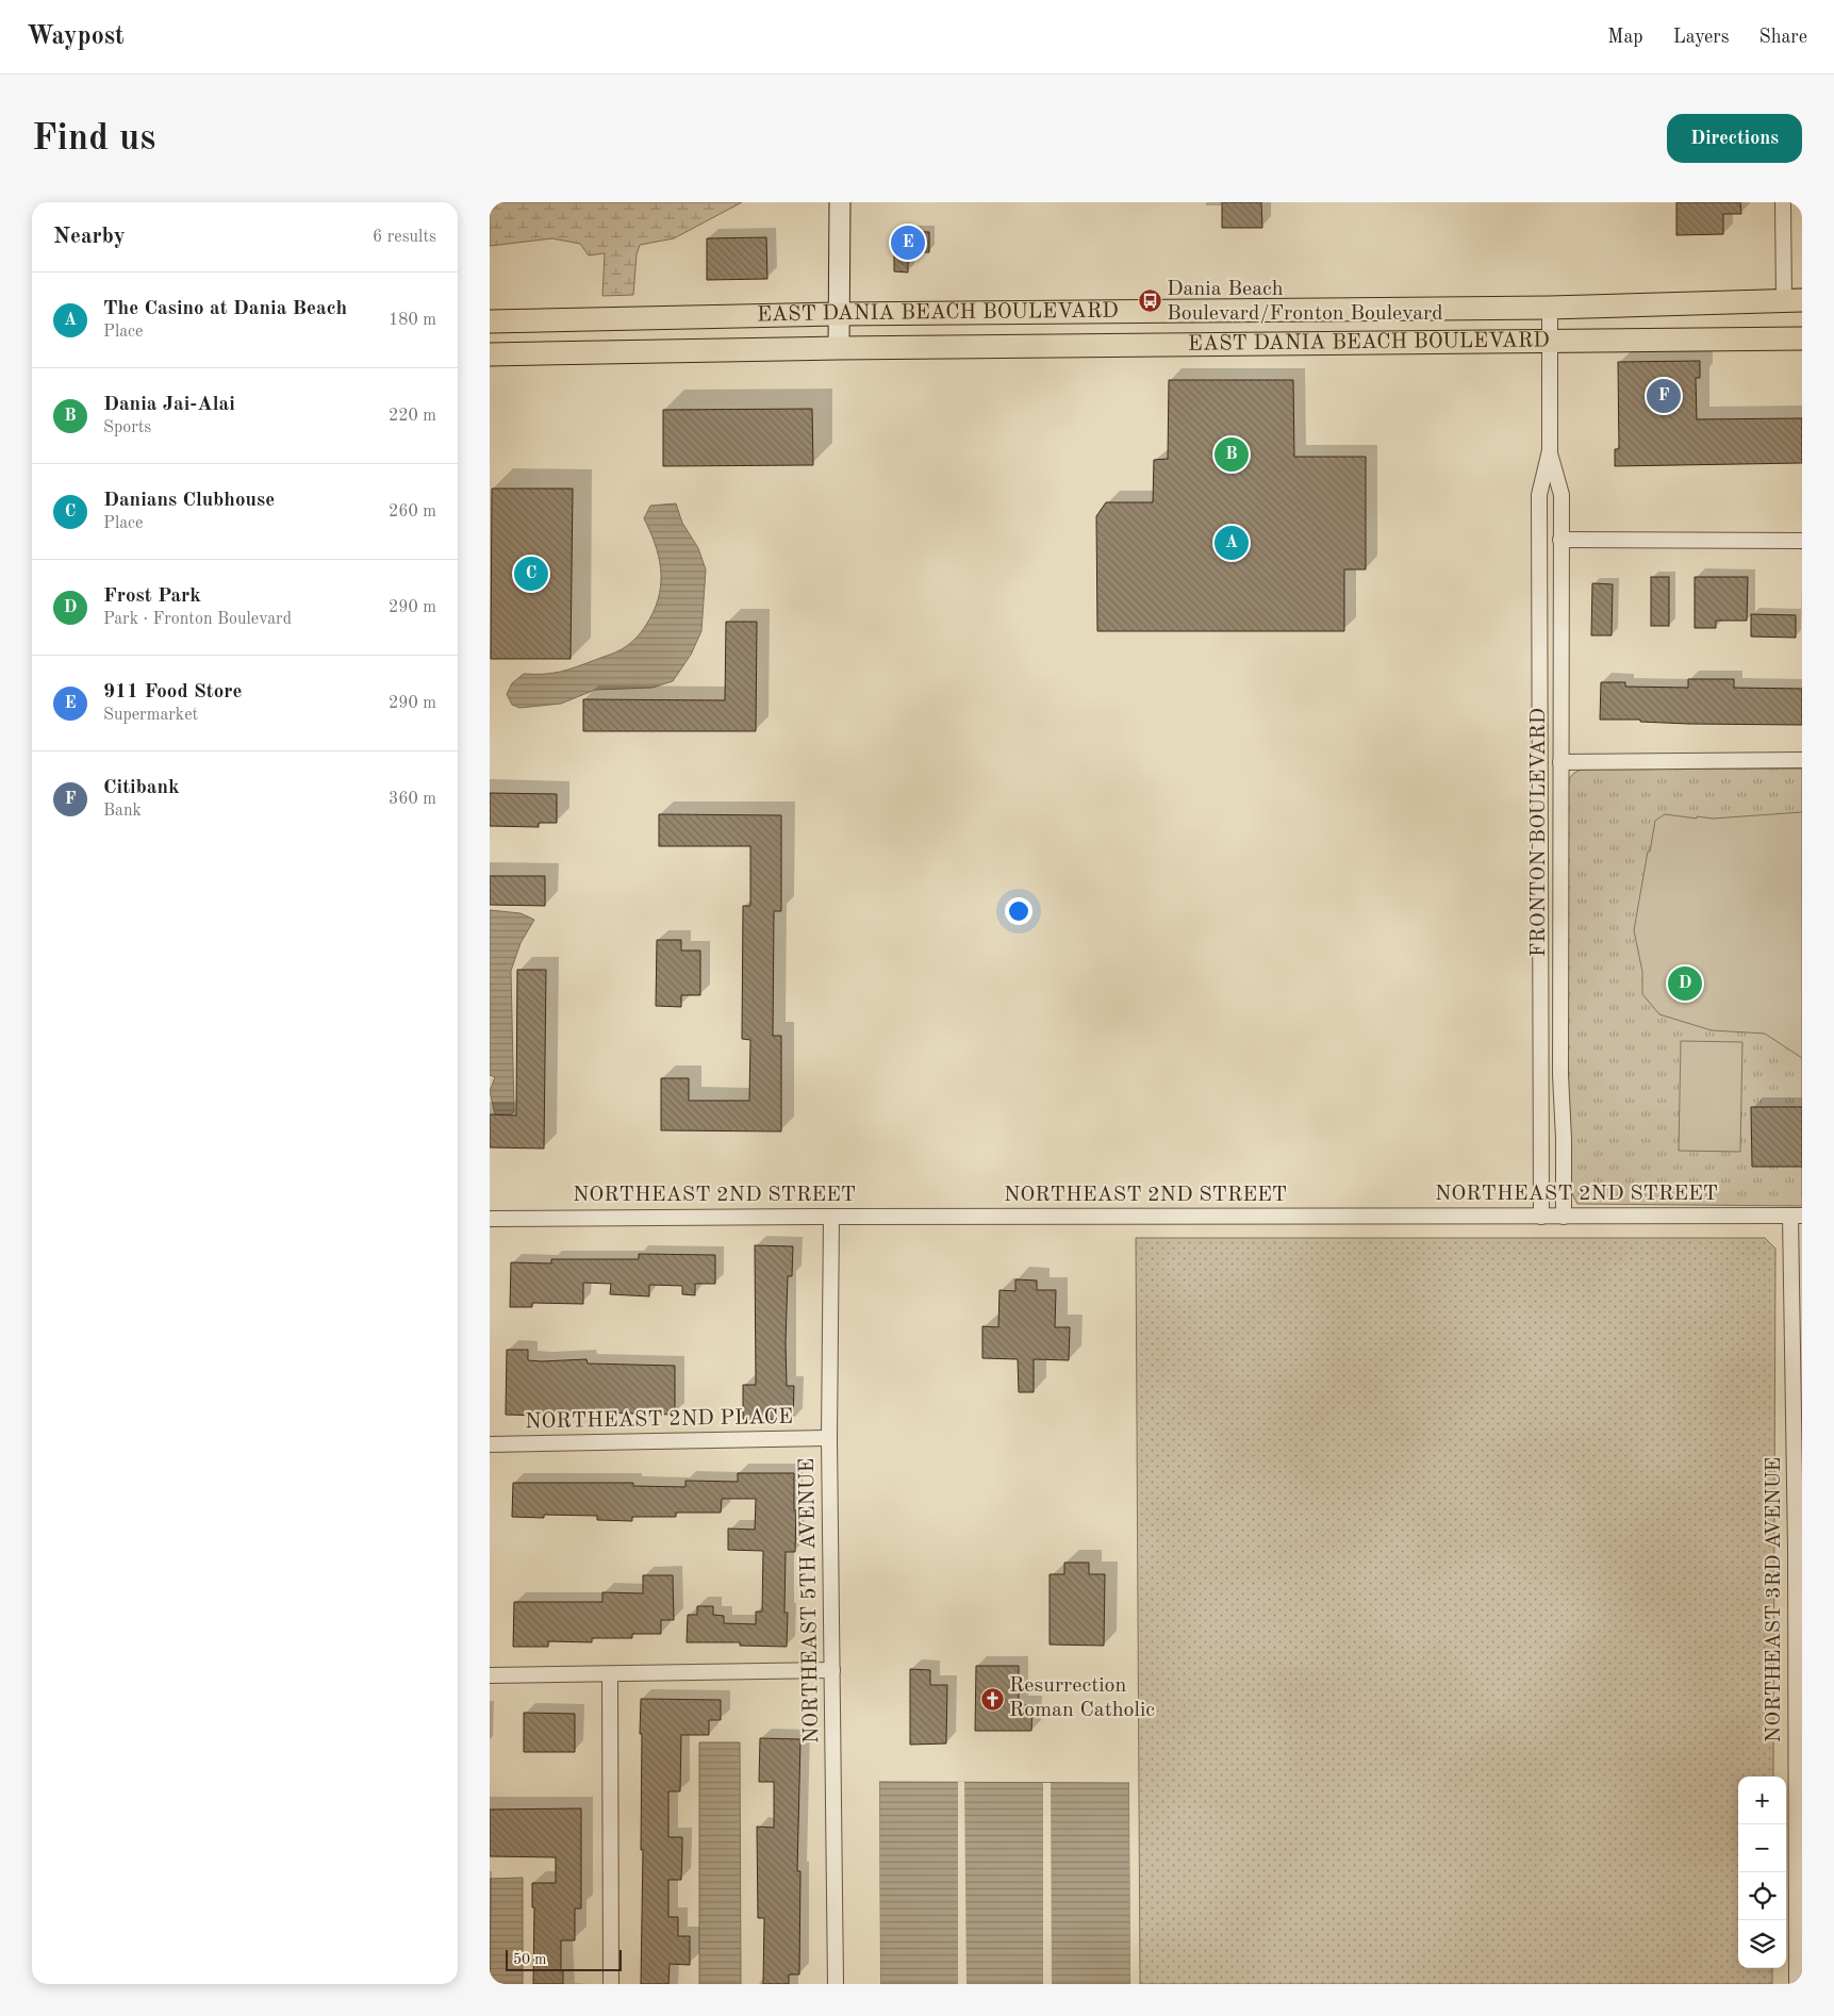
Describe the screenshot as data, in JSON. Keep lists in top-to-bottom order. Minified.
{"streets":{"main road":["EAST DANIA BEACH BOULEVARD"],"street":["FRONTON BOULEVARD","NORTHEAST 2ND STREET","NORTHEAST 2ND PLACE","NORTHEAST 3RD AVENUE","NORTHEAST 5TH AVENUE"]},"crossings":[["EAST DANIA BEACH BOULEVARD","FRONTON BOULEVARD"],["FRONTON BOULEVARD","NORTHEAST 2ND STREET"],["NORTHEAST 2ND STREET","NORTHEAST 3RD AVENUE"],["NORTHEAST 2ND STREET","NORTHEAST 5TH AVENUE"],["NORTHEAST 2ND PLACE","NORTHEAST 5TH AVENUE"]],"places":{"bus stop":["Dania Beach Boulevard/Fronton Boulevard"],"church":["Resurrection Roman Catholic"]},"scale_bar":"50 m","page":{"header":"Waypost","nav":["Map","Layers","Share"],"buttons":"Directions","title":"Find us","heading":["Nearby","6 results"],"pins":["E","F","B","A","C","D"],"list":[{"mark":"A","name":"The Casino at Dania Beach","note":"Place","value":"180 m"},{"mark":"B","name":"Dania Jai-Alai","note":"Sports","value":"220 m"},{"mark":"C","name":"Danians Clubhouse","note":"Place","value":"260 m"},{"mark":"D","name":"Frost Park","note":"Park · Fronton Boulevard","value":"290 m"},{"mark":"E","name":"911 Food Store","note":"Supermarket","value":"290 m"},{"mark":"F","name":"Citibank","note":"Bank","value":"360 m"}],"map_buttons":["+","−"],"scale":"50 m"}}
